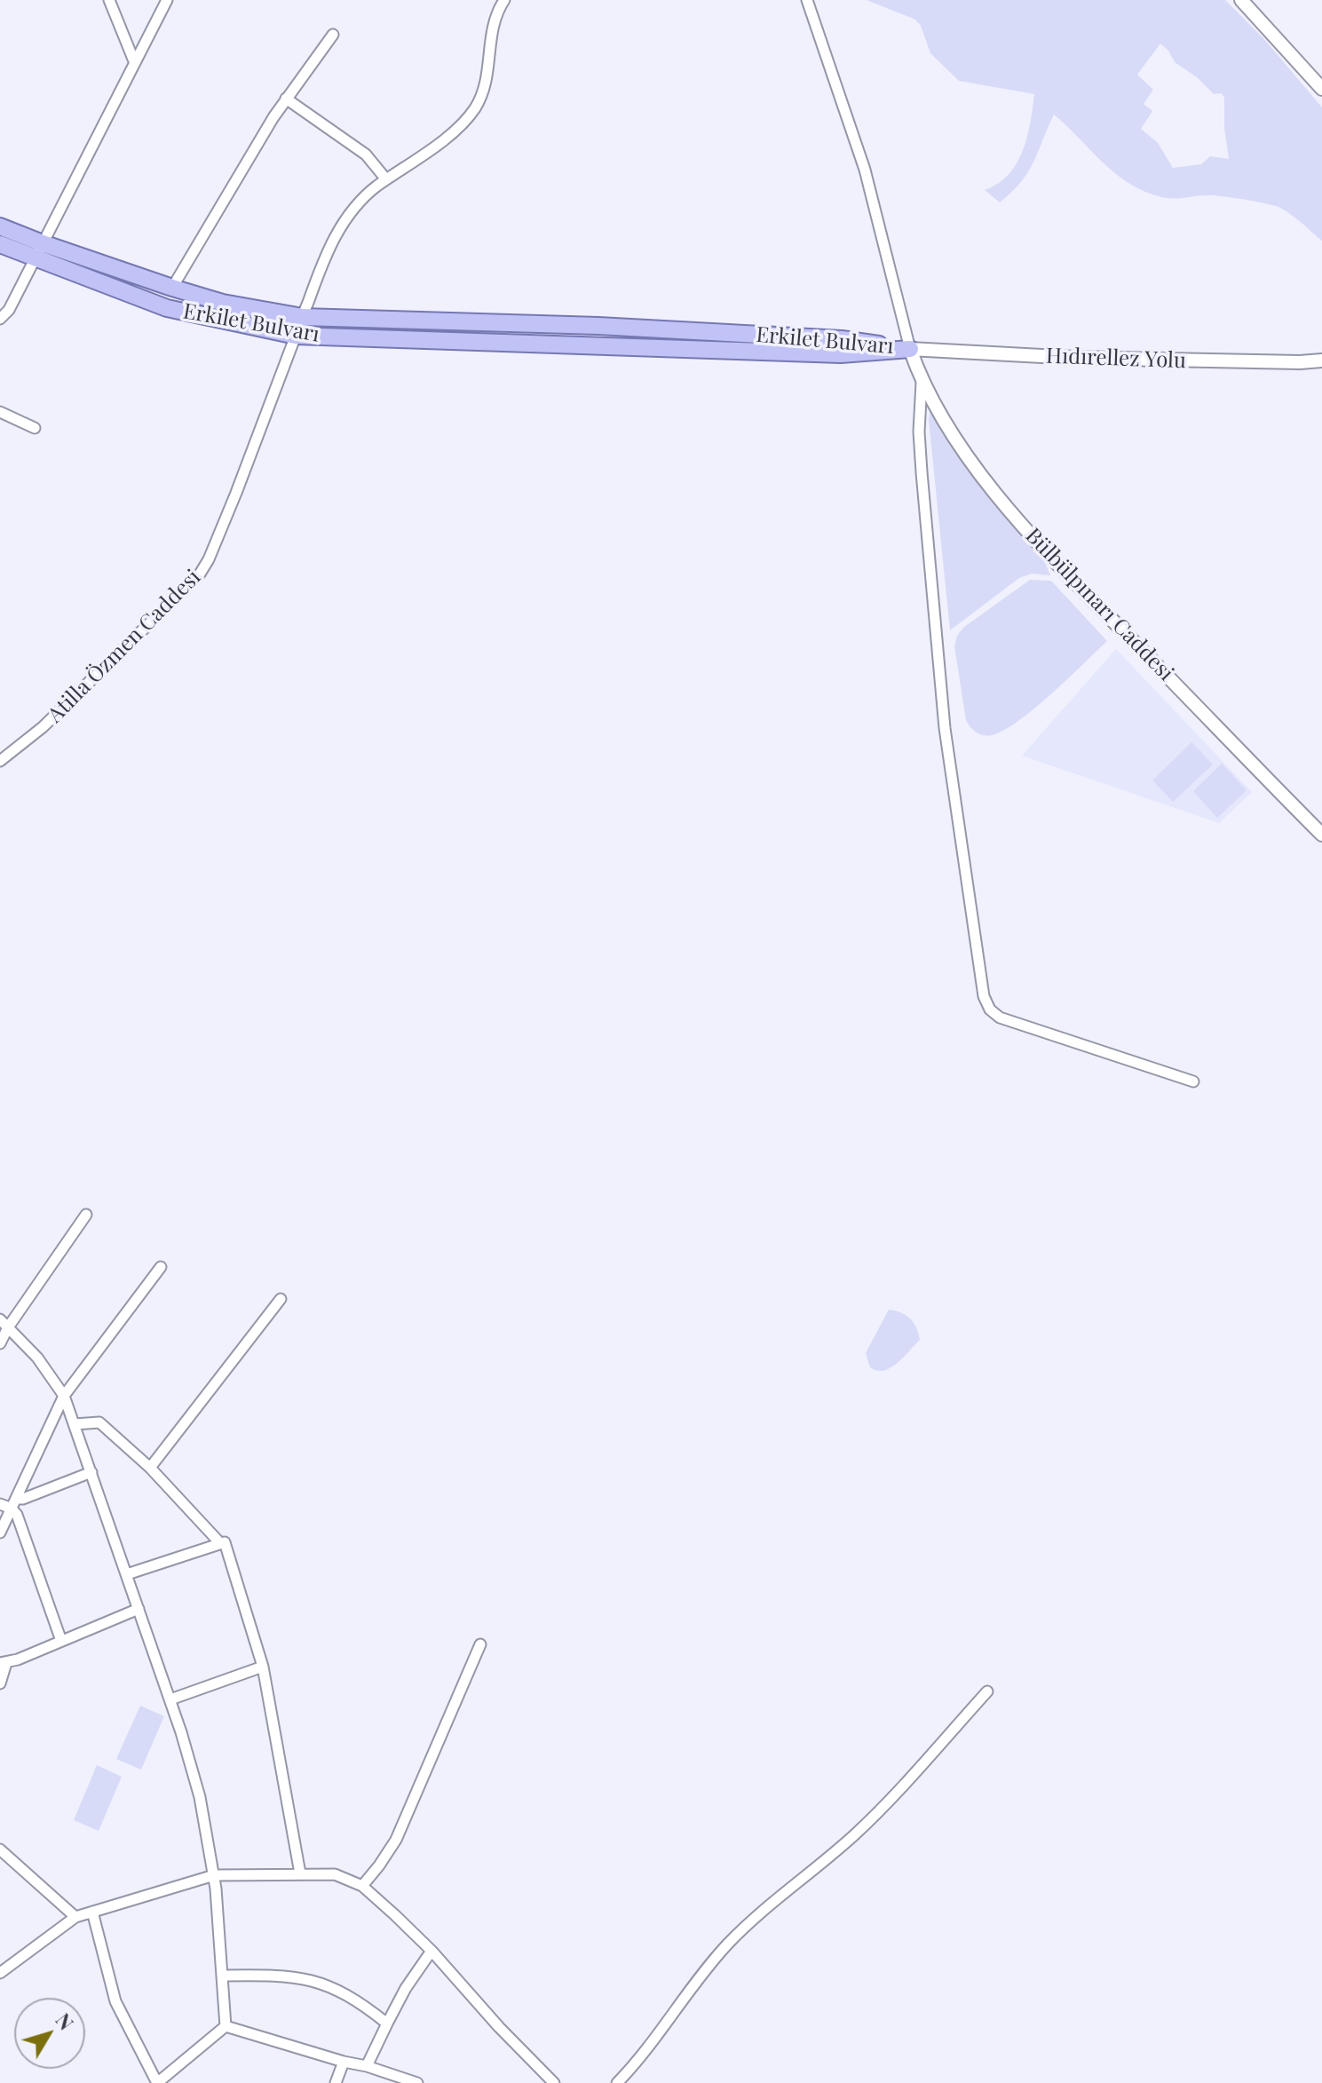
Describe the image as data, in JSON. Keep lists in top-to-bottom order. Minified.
{"streets":{"main road":["Erkilet Bulvarı"],"street":["Hıdırellez Yolu","Bülbülpınarı Caddesi","Atilla Özmen Caddesi"]},"crossings":[["Erkilet Bulvarı","Hıdırellez Yolu"],["Erkilet Bulvarı","Bülbülpınarı Caddesi"],["Erkilet Bulvarı","Atilla Özmen Caddesi"],["Hıdırellez Yolu","Bülbülpınarı Caddesi"]],"north":"top right"}
